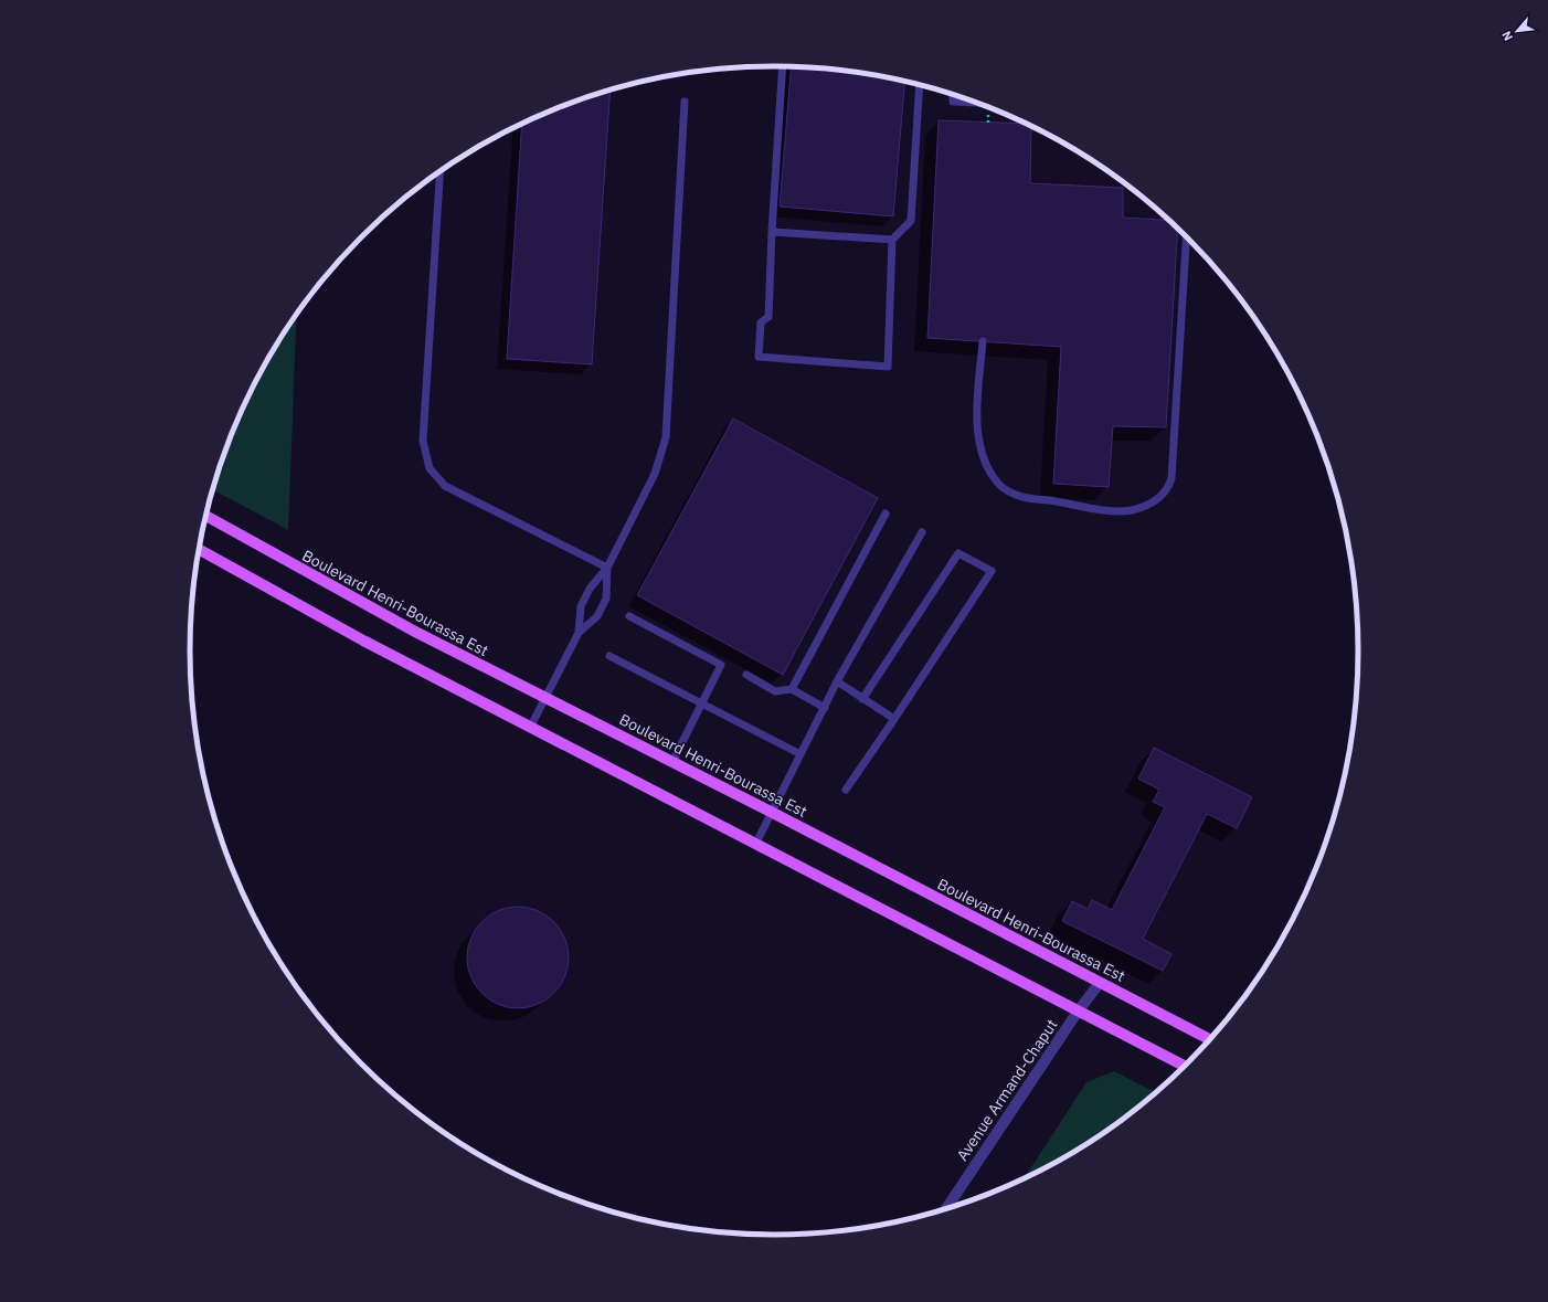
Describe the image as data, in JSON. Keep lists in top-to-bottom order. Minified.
{"streets":{"main road":["Boulevard Henri-Bourassa Est"],"street":["Avenue Armand-Chaput"]},"crossings":[["Boulevard Henri-Bourassa Est","Avenue Armand-Chaput"]],"north":"bottom left"}
